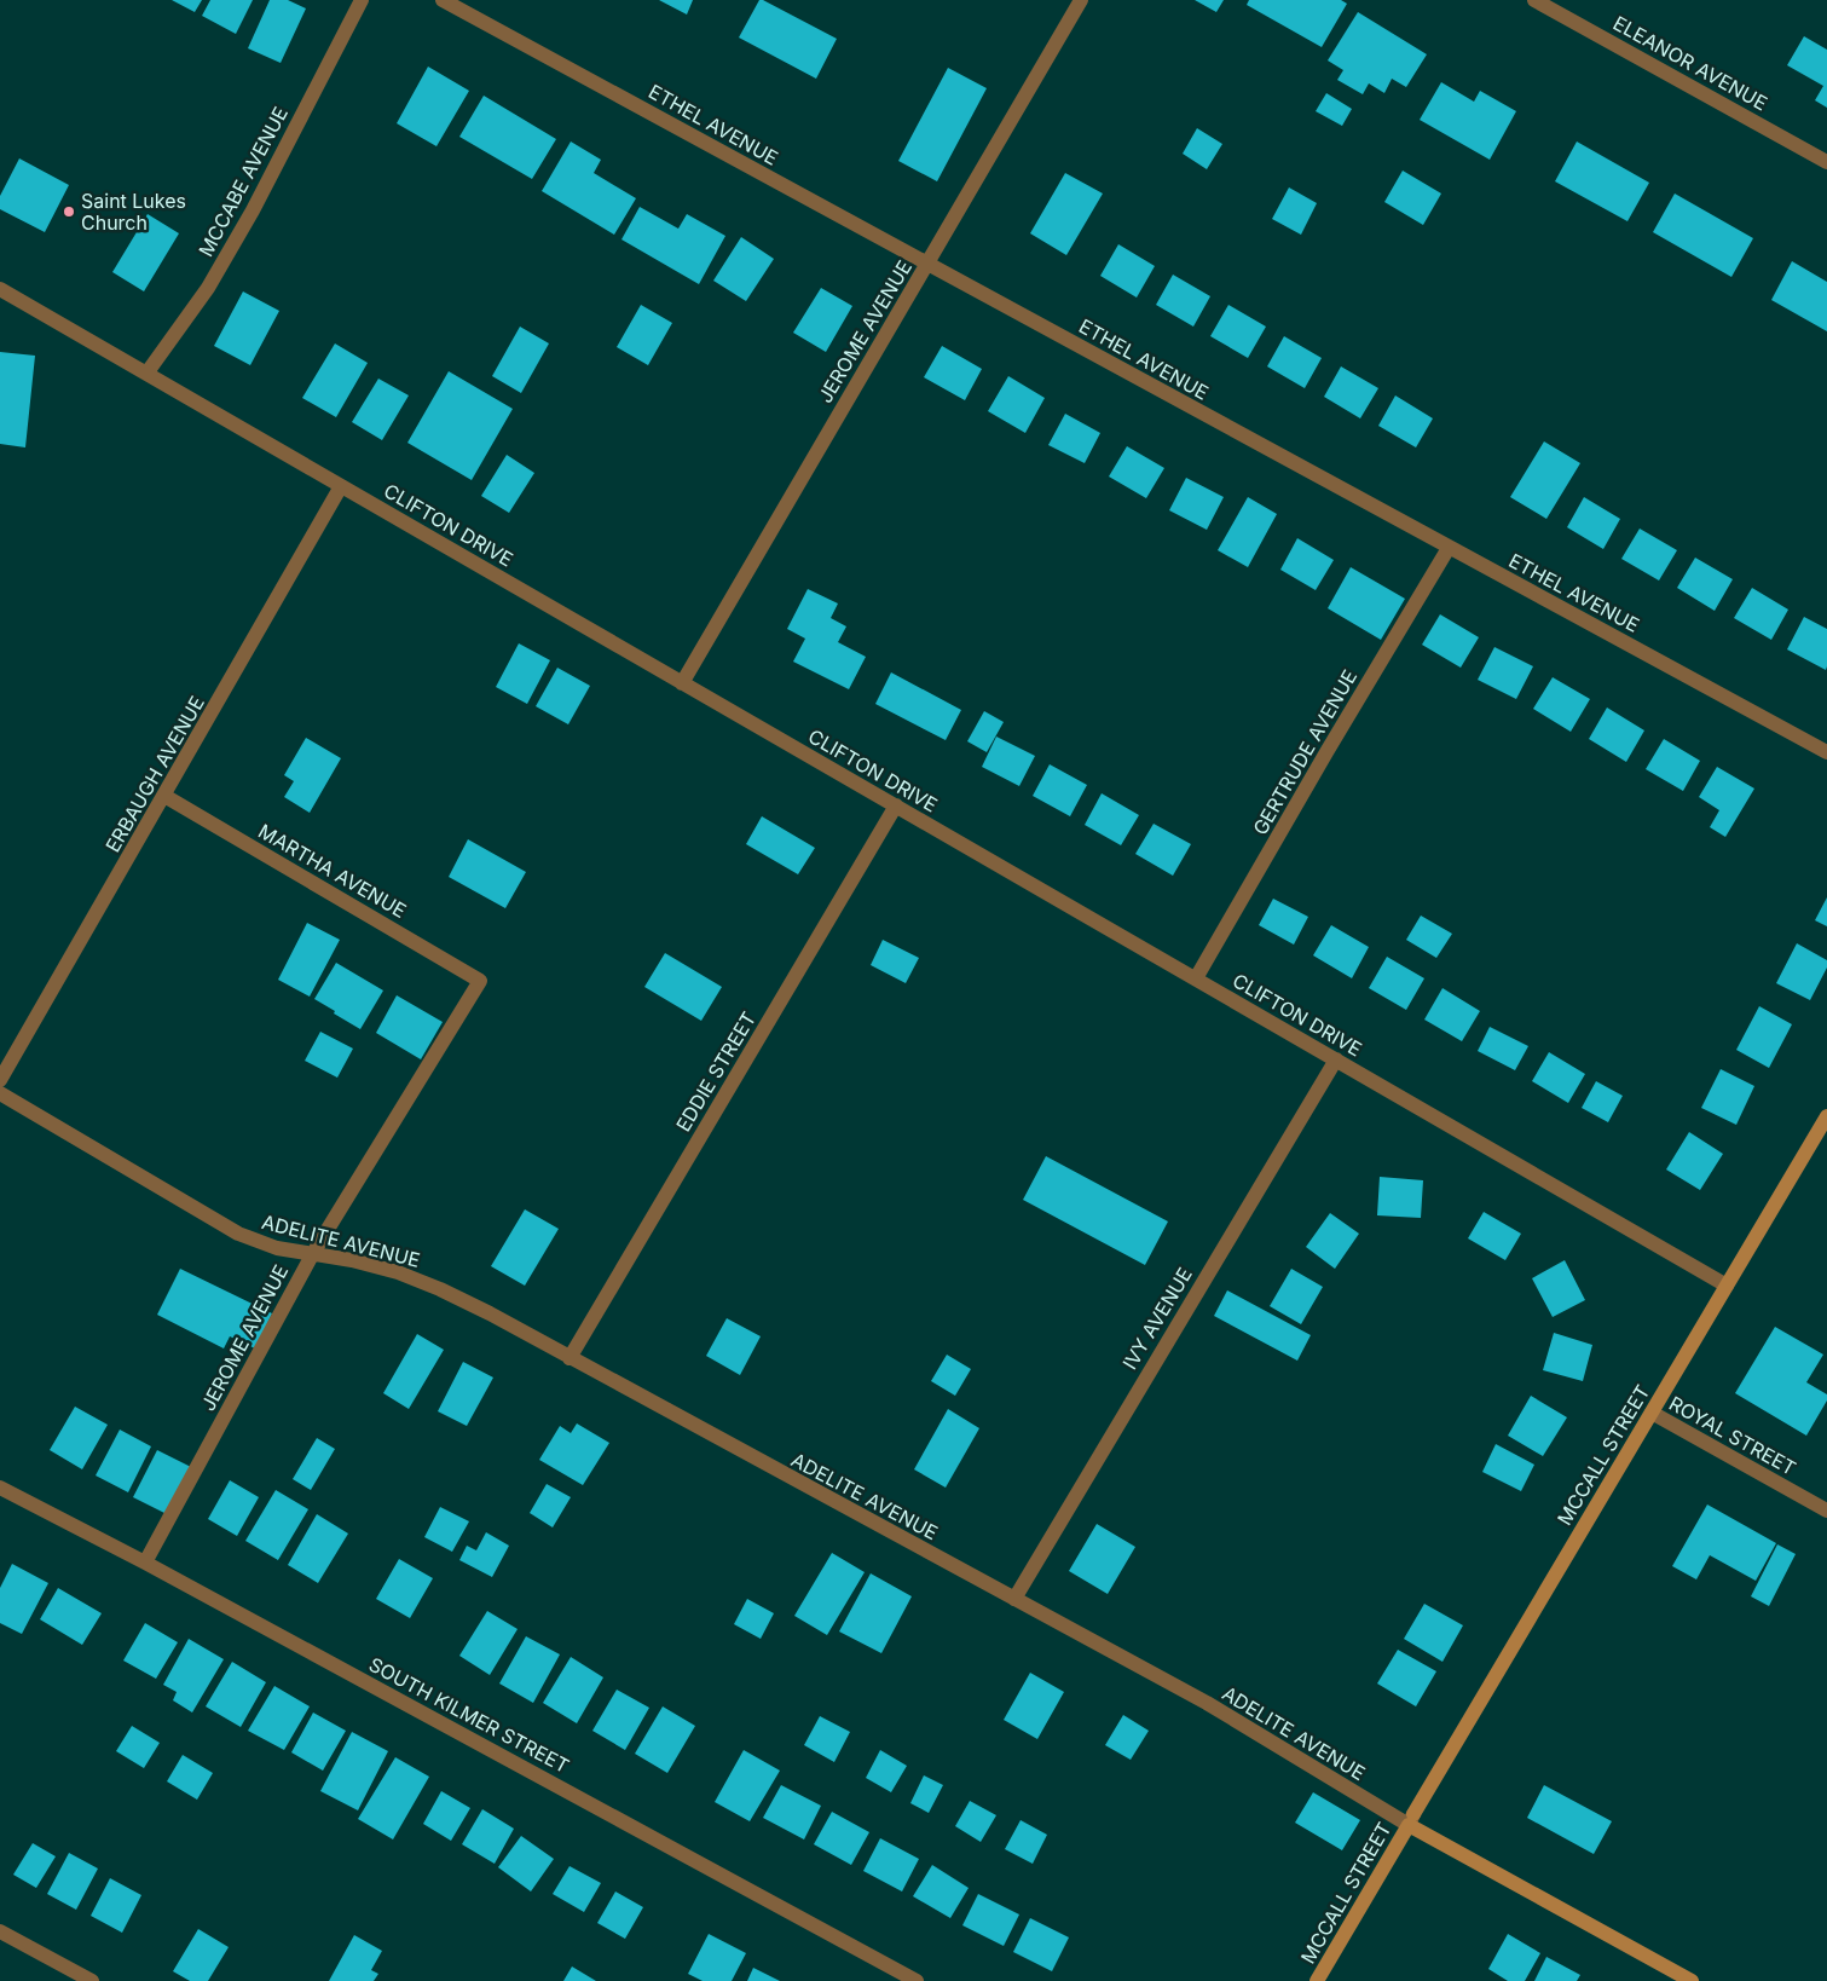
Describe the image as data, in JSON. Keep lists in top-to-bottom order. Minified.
{"streets":{"street":["ELEANOR AVENUE","ETHEL AVENUE","MCCABE AVENUE","JEROME AVENUE","CLIFTON DRIVE","GERTRUDE AVENUE","ERBAUGH AVENUE","MARTHA AVENUE","EDDIE STREET","ADELITE AVENUE","IVY AVENUE","ROYAL STREET","MCCALL STREET","SOUTH KILMER STREET"]},"crossings":[["ETHEL AVENUE","JEROME AVENUE"],["ETHEL AVENUE","GERTRUDE AVENUE"],["MCCABE AVENUE","CLIFTON DRIVE"],["JEROME AVENUE","CLIFTON DRIVE"],["JEROME AVENUE","MARTHA AVENUE"],["JEROME AVENUE","ADELITE AVENUE"],["JEROME AVENUE","SOUTH KILMER STREET"],["CLIFTON DRIVE","GERTRUDE AVENUE"],["CLIFTON DRIVE","ERBAUGH AVENUE"],["CLIFTON DRIVE","EDDIE STREET"],["CLIFTON DRIVE","IVY AVENUE"],["CLIFTON DRIVE","MCCALL STREET"],["ERBAUGH AVENUE","MARTHA AVENUE"],["EDDIE STREET","ADELITE AVENUE"],["ADELITE AVENUE","IVY AVENUE"],["ADELITE AVENUE","MCCALL STREET"],["ROYAL STREET","MCCALL STREET"]],"places":["Saint Lukes Church"]}
